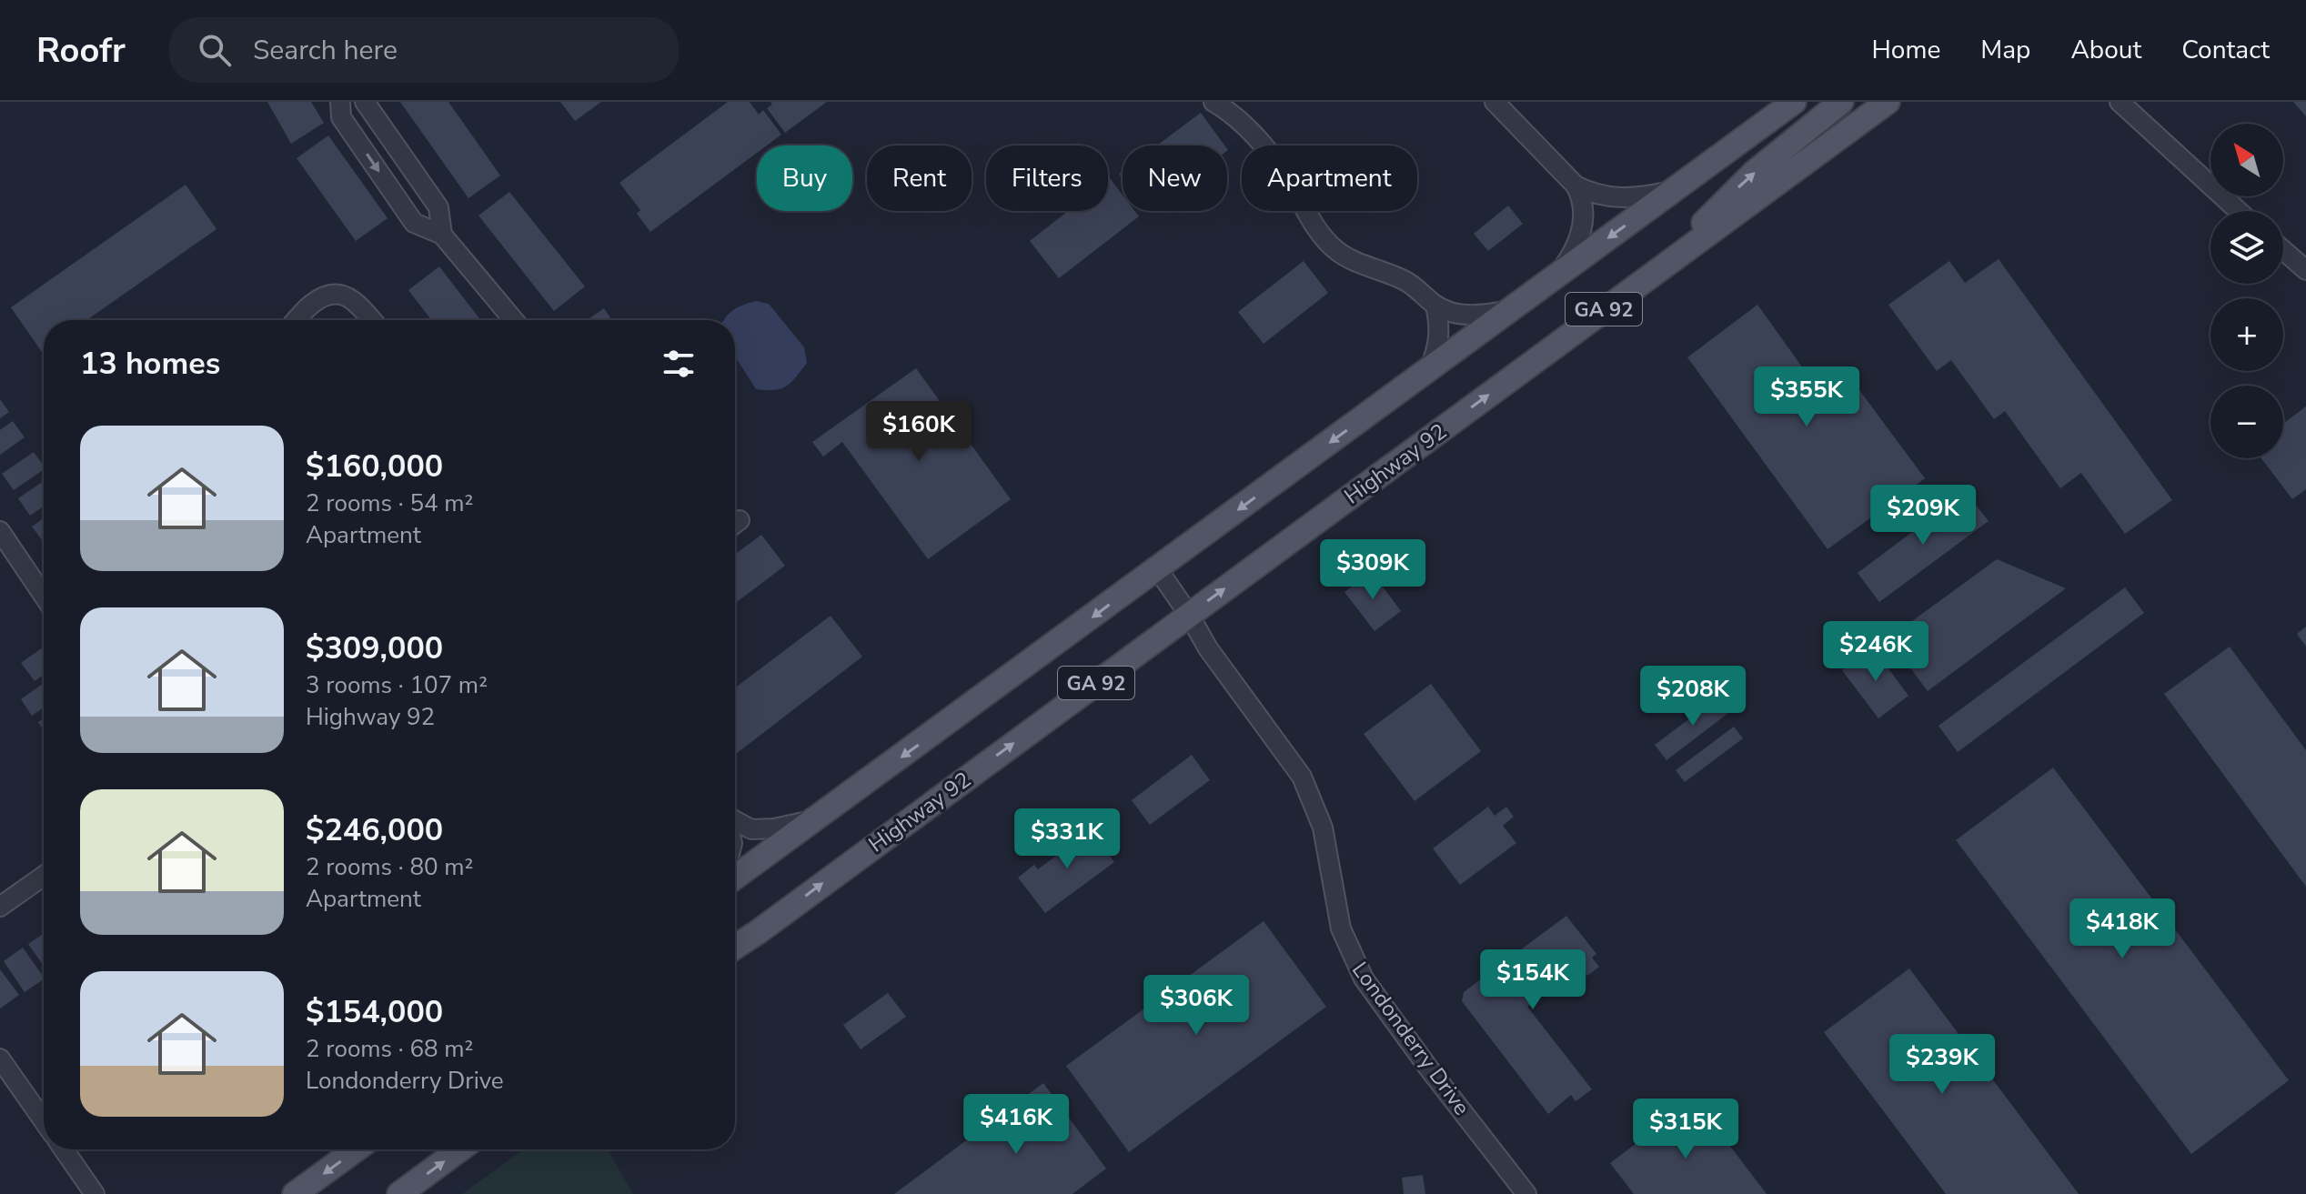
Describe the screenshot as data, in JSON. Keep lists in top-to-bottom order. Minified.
{"streets":{"main road":["GA 92","Highway 92"],"street":["Londonderry Drive"]},"crossings":[["GA 92","Londonderry Drive"],["Highway 92","Londonderry Drive"]],"north":"top left","page":{"header":"Roofr","search":"Search here","nav":["Home","Map","About","Contact"],"map_buttons":["+","−"],"chip":["Buy","Rent","Filters","New","Apartment"],"heading":"13 homes","price":["$355K","$160K","$209K","$309K","$246K","$208K","$331K","$418K","$154K","$306K","$239K","$416K","$315K"],"list":[{"name":"$160,000","note":"2 rooms · 54 m² · Apartment"},{"name":"$309,000","note":"3 rooms · 107 m² · Highway 92"},{"name":"$246,000","note":"2 rooms · 80 m² · Apartment"},{"name":"$154,000","note":"2 rooms · 68 m² · Londonderry Drive"}]}}
